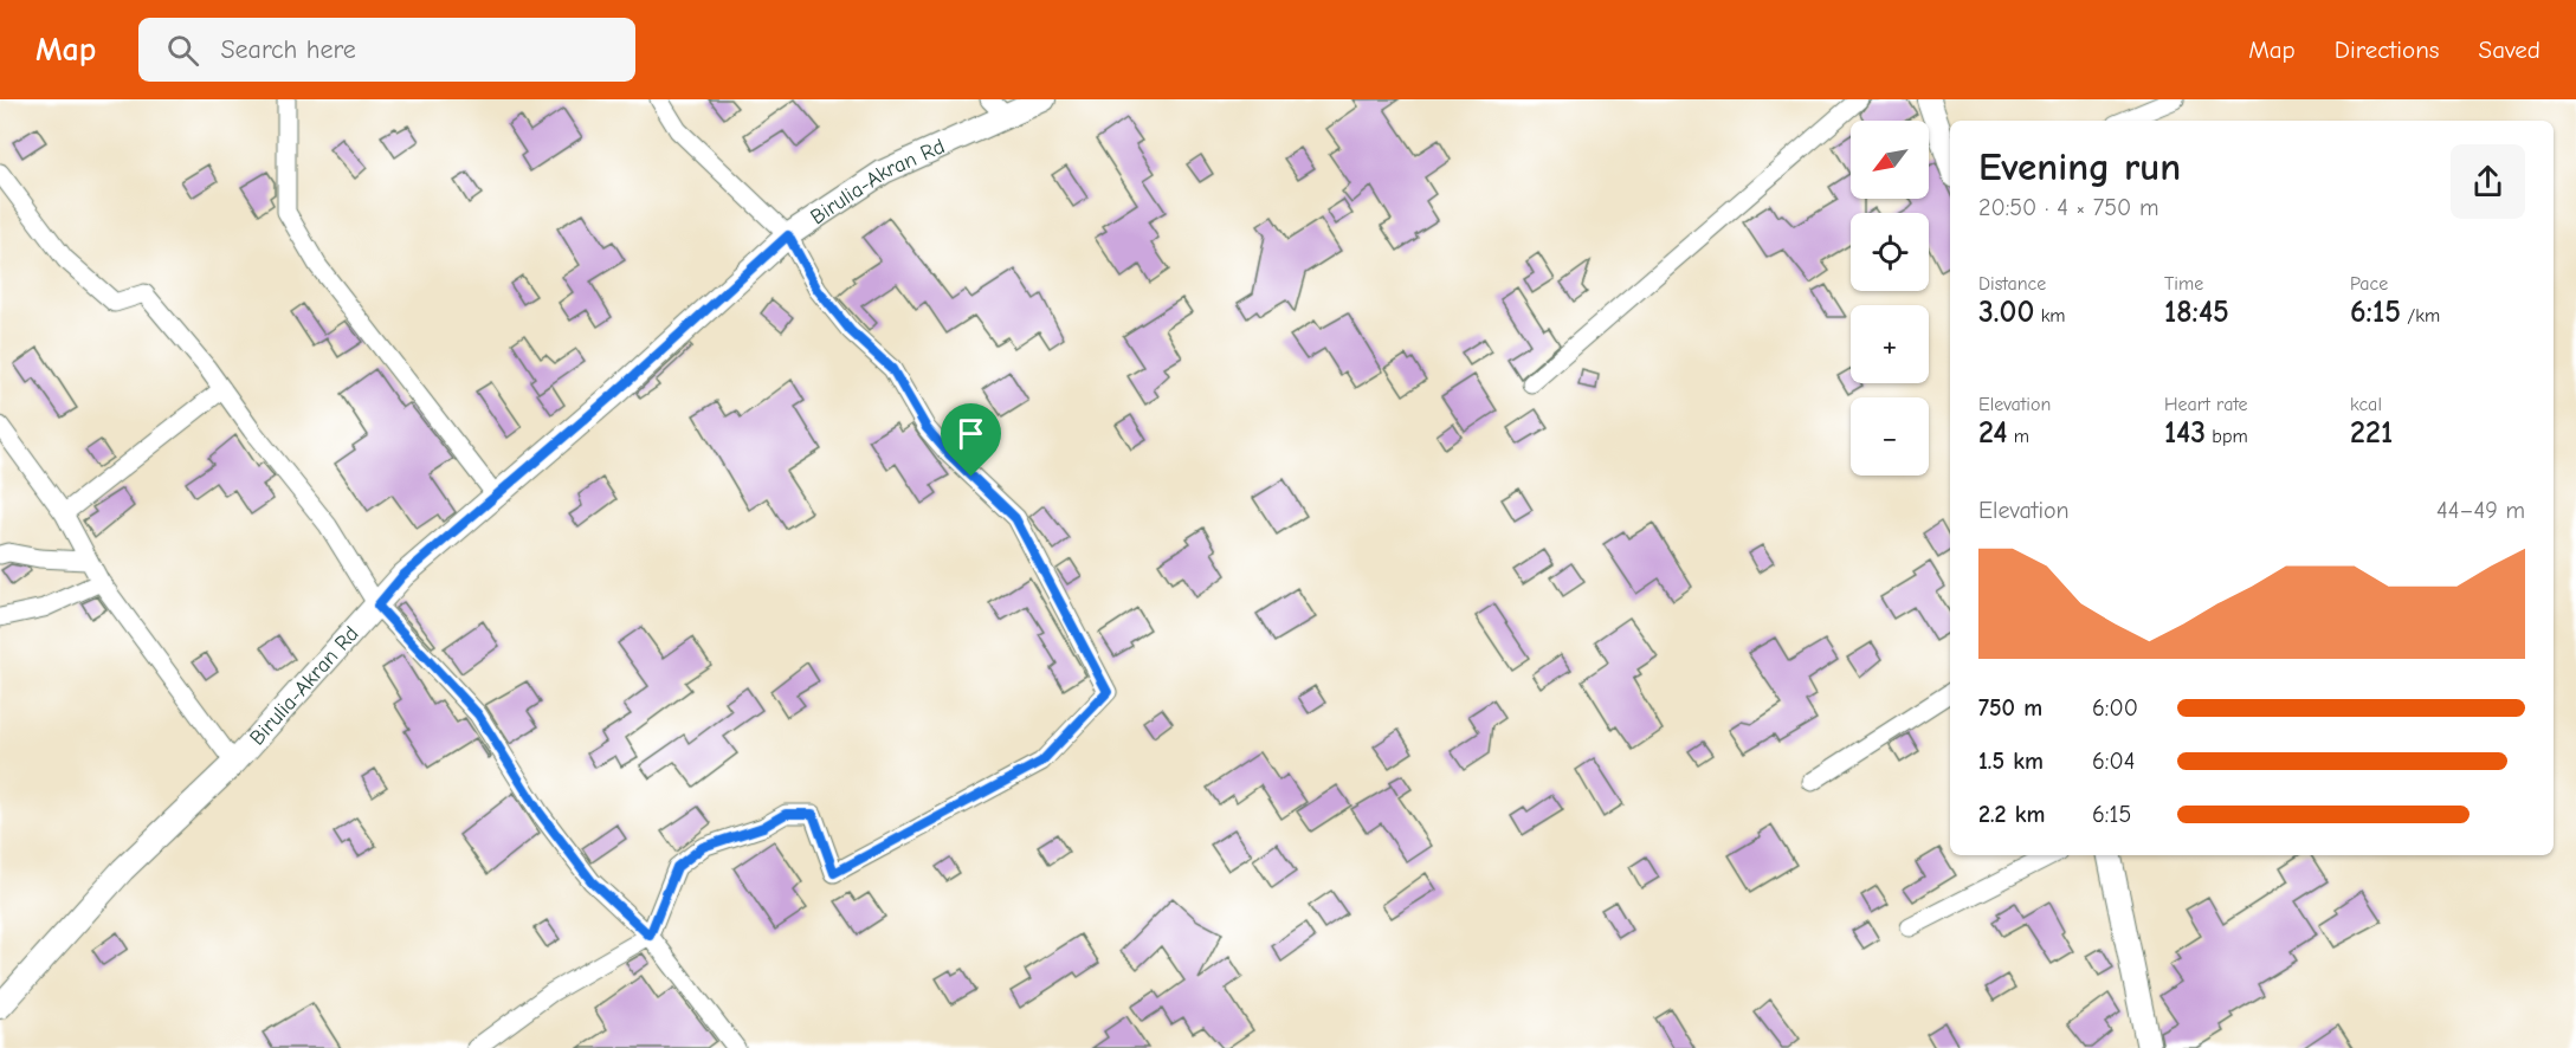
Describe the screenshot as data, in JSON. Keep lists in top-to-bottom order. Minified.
{"streets":{"street":["Birulia-Akran Rd"]},"north":"bottom left","page":{"header":"Map","search":"Search here","nav":["Map","Directions","Saved"],"map_buttons":["+","−"],"heading":["Evening run","20:50 · 4 × 750 m"],"stats":[["Distance","3.00 km"],["Time","18:45"],["Pace","6:15 /km"],["Elevation","24 m"],["Heart rate","143 bpm"],["kcal","221"]],"chart":["Elevation","44–49 m"],"list":[{"name":"750 m","note":"6:00"},{"name":"1.5 km","note":"6:04"},{"name":"2.2 km","note":"6:15"}]}}
